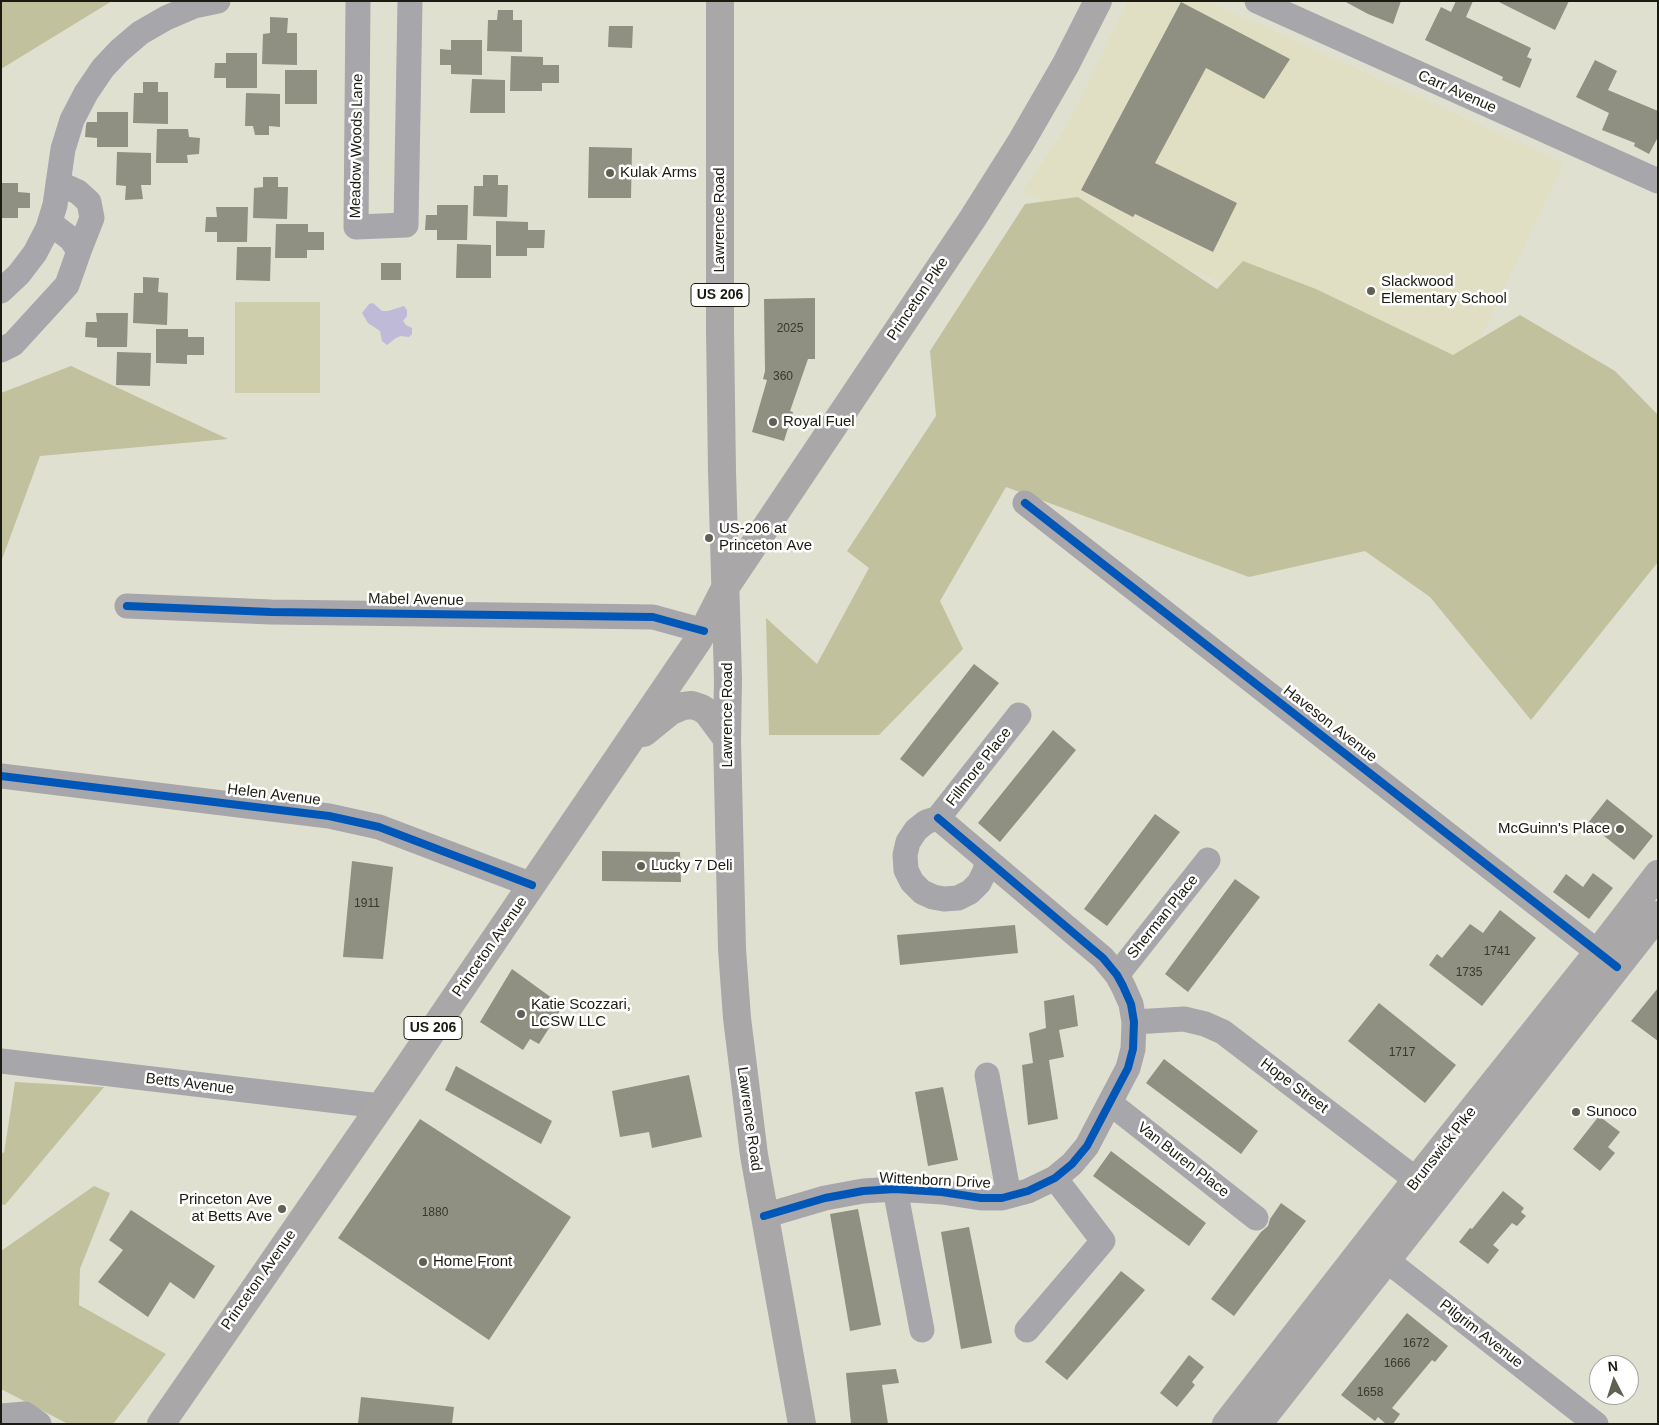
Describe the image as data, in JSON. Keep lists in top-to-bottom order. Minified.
{"streets":{"main road":["Lawrence Road","US 206","Princeton Pike","Princeton Avenue","Brunswick Pike"],"street":["Carr Avenue","Meadow Woods Lane","Mabel Avenue","Haveson Avenue","Fillmore Place","Helen Avenue","Sherman Place","Betts Avenue","Hope Street","Van Buren Place","Wittenborn Drive","Pilgrim Avenue"]},"crossings":[["Lawrence Road","Princeton Pike"],["Lawrence Road","Princeton Avenue"],["Lawrence Road","Wittenborn Drive"],["Princeton Pike","Princeton Avenue"],["Mabel Avenue","Princeton Avenue"],["Haveson Avenue","Brunswick Pike"],["Fillmore Place","Wittenborn Drive"],["Helen Avenue","Princeton Avenue"],["Sherman Place","Wittenborn Drive"],["Princeton Avenue","Betts Avenue"],["Hope Street","Brunswick Pike"],["Hope Street","Wittenborn Drive"],["Brunswick Pike","Pilgrim Avenue"],["Van Buren Place","Wittenborn Drive"]],"places":["Kulak Arms","Slackwood Elementary School","Royal Fuel","US-206 at Princeton Ave","McGuinn's Place","Lucky 7 Deli","Katie Scozzari, LCSW LLC","Sunoco","Princeton Ave at Betts Ave","Home Front"],"house_numbers":["2025","360","1911","1741","1735","1717","1880","1672","1666","1658"],"north":"top"}
